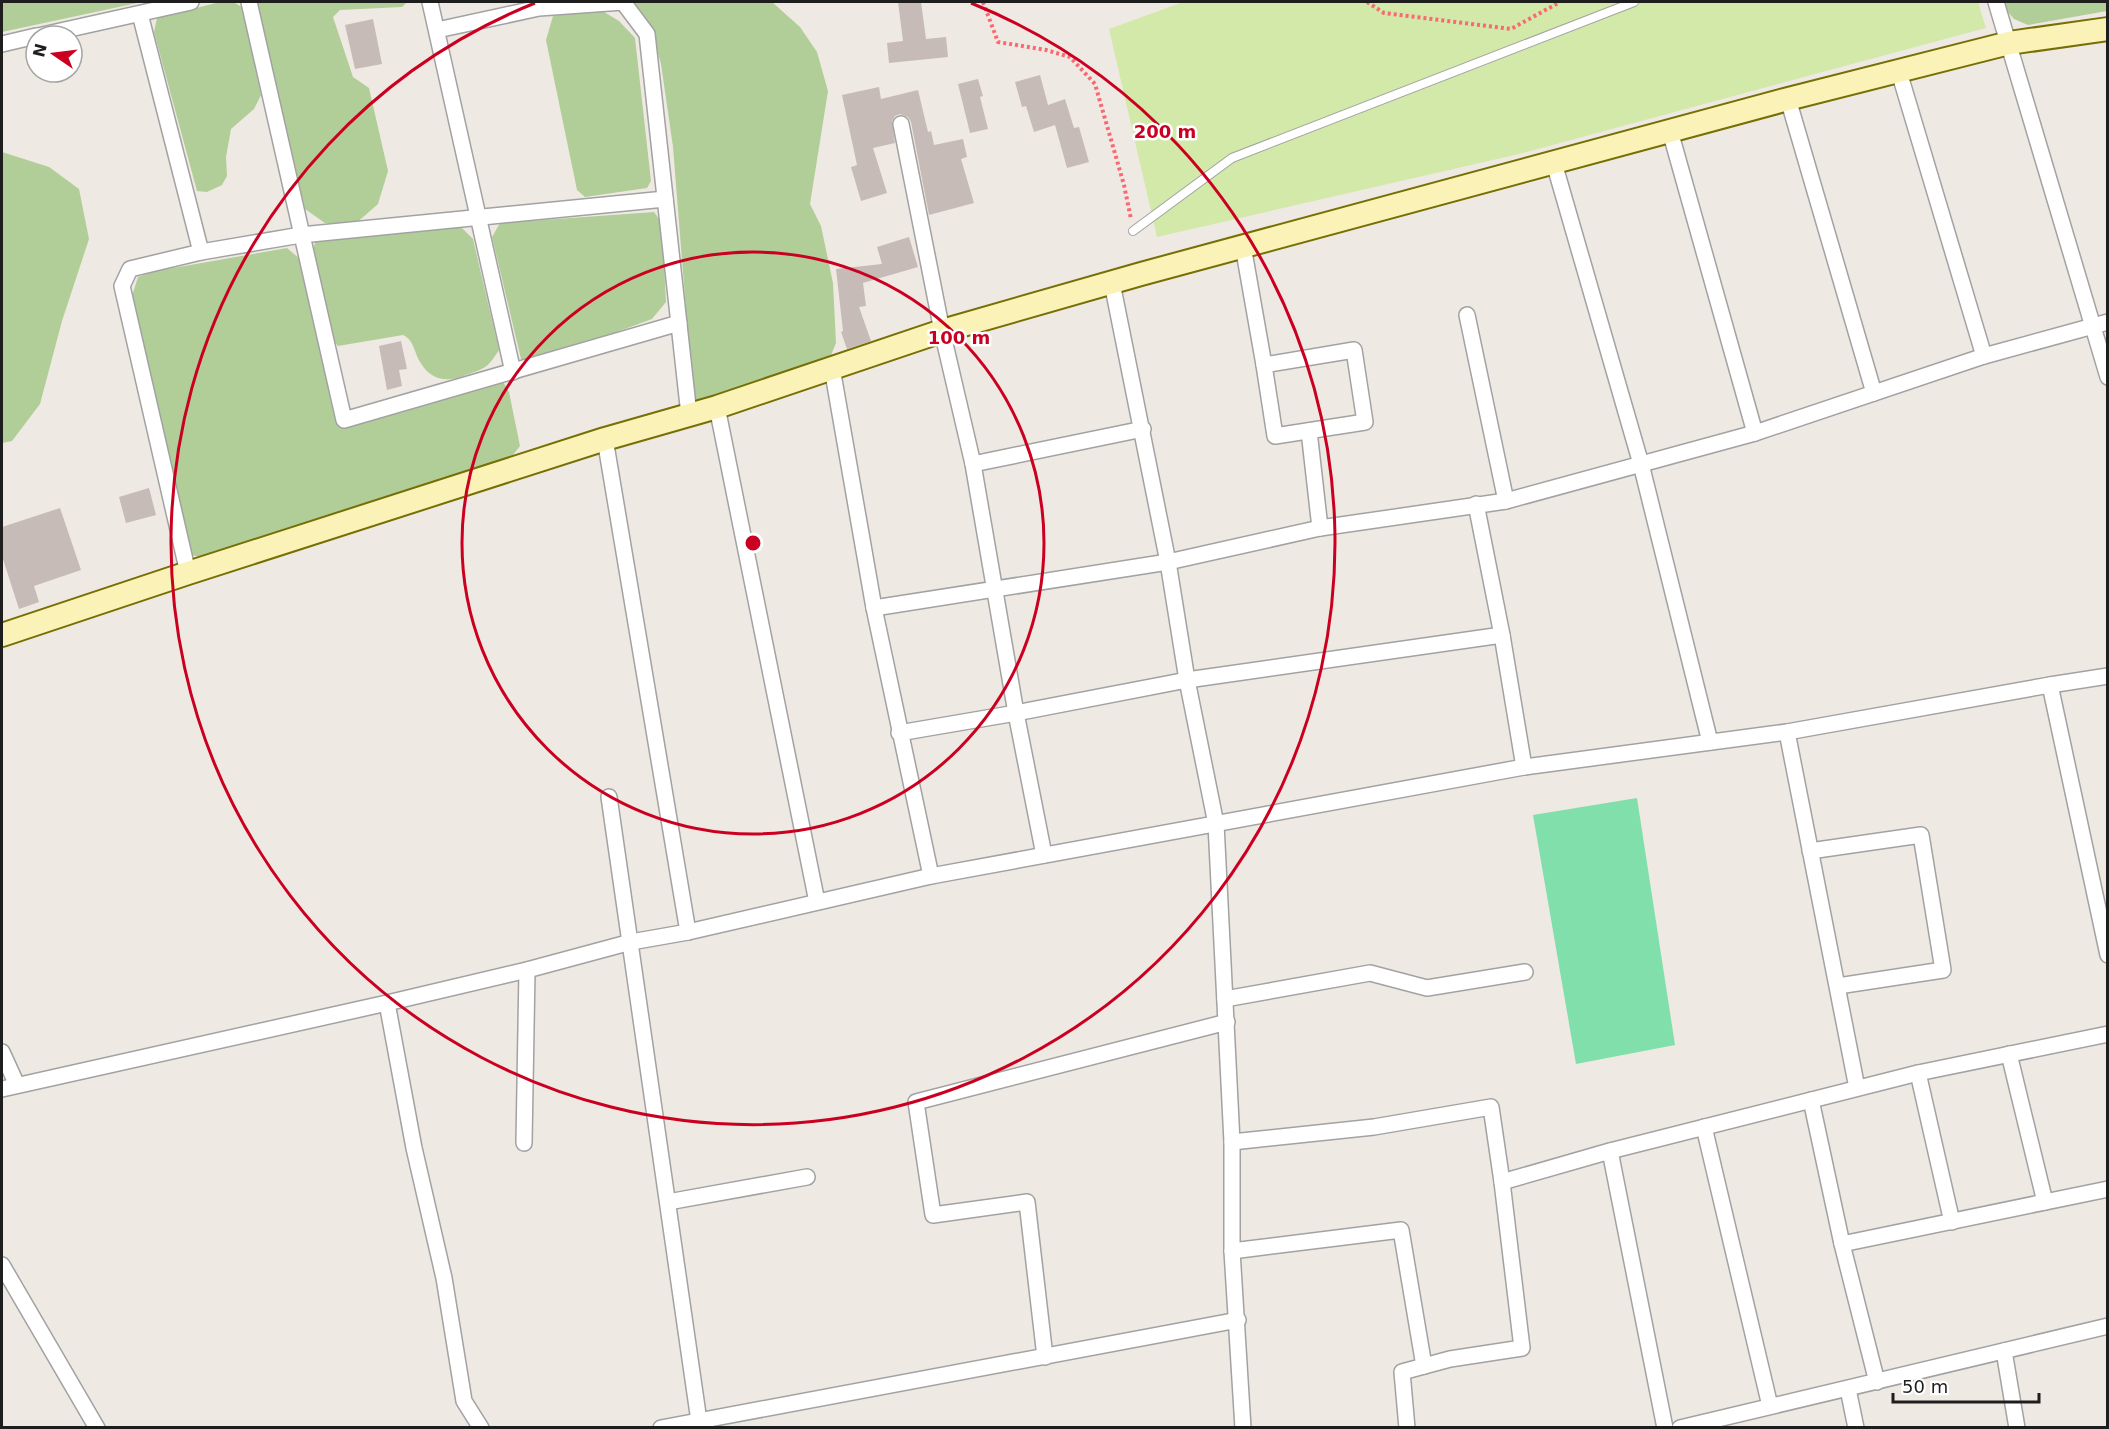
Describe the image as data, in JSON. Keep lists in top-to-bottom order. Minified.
{"scale_bar":"50 m","north":"left","rings":["200 m","100 m"]}
